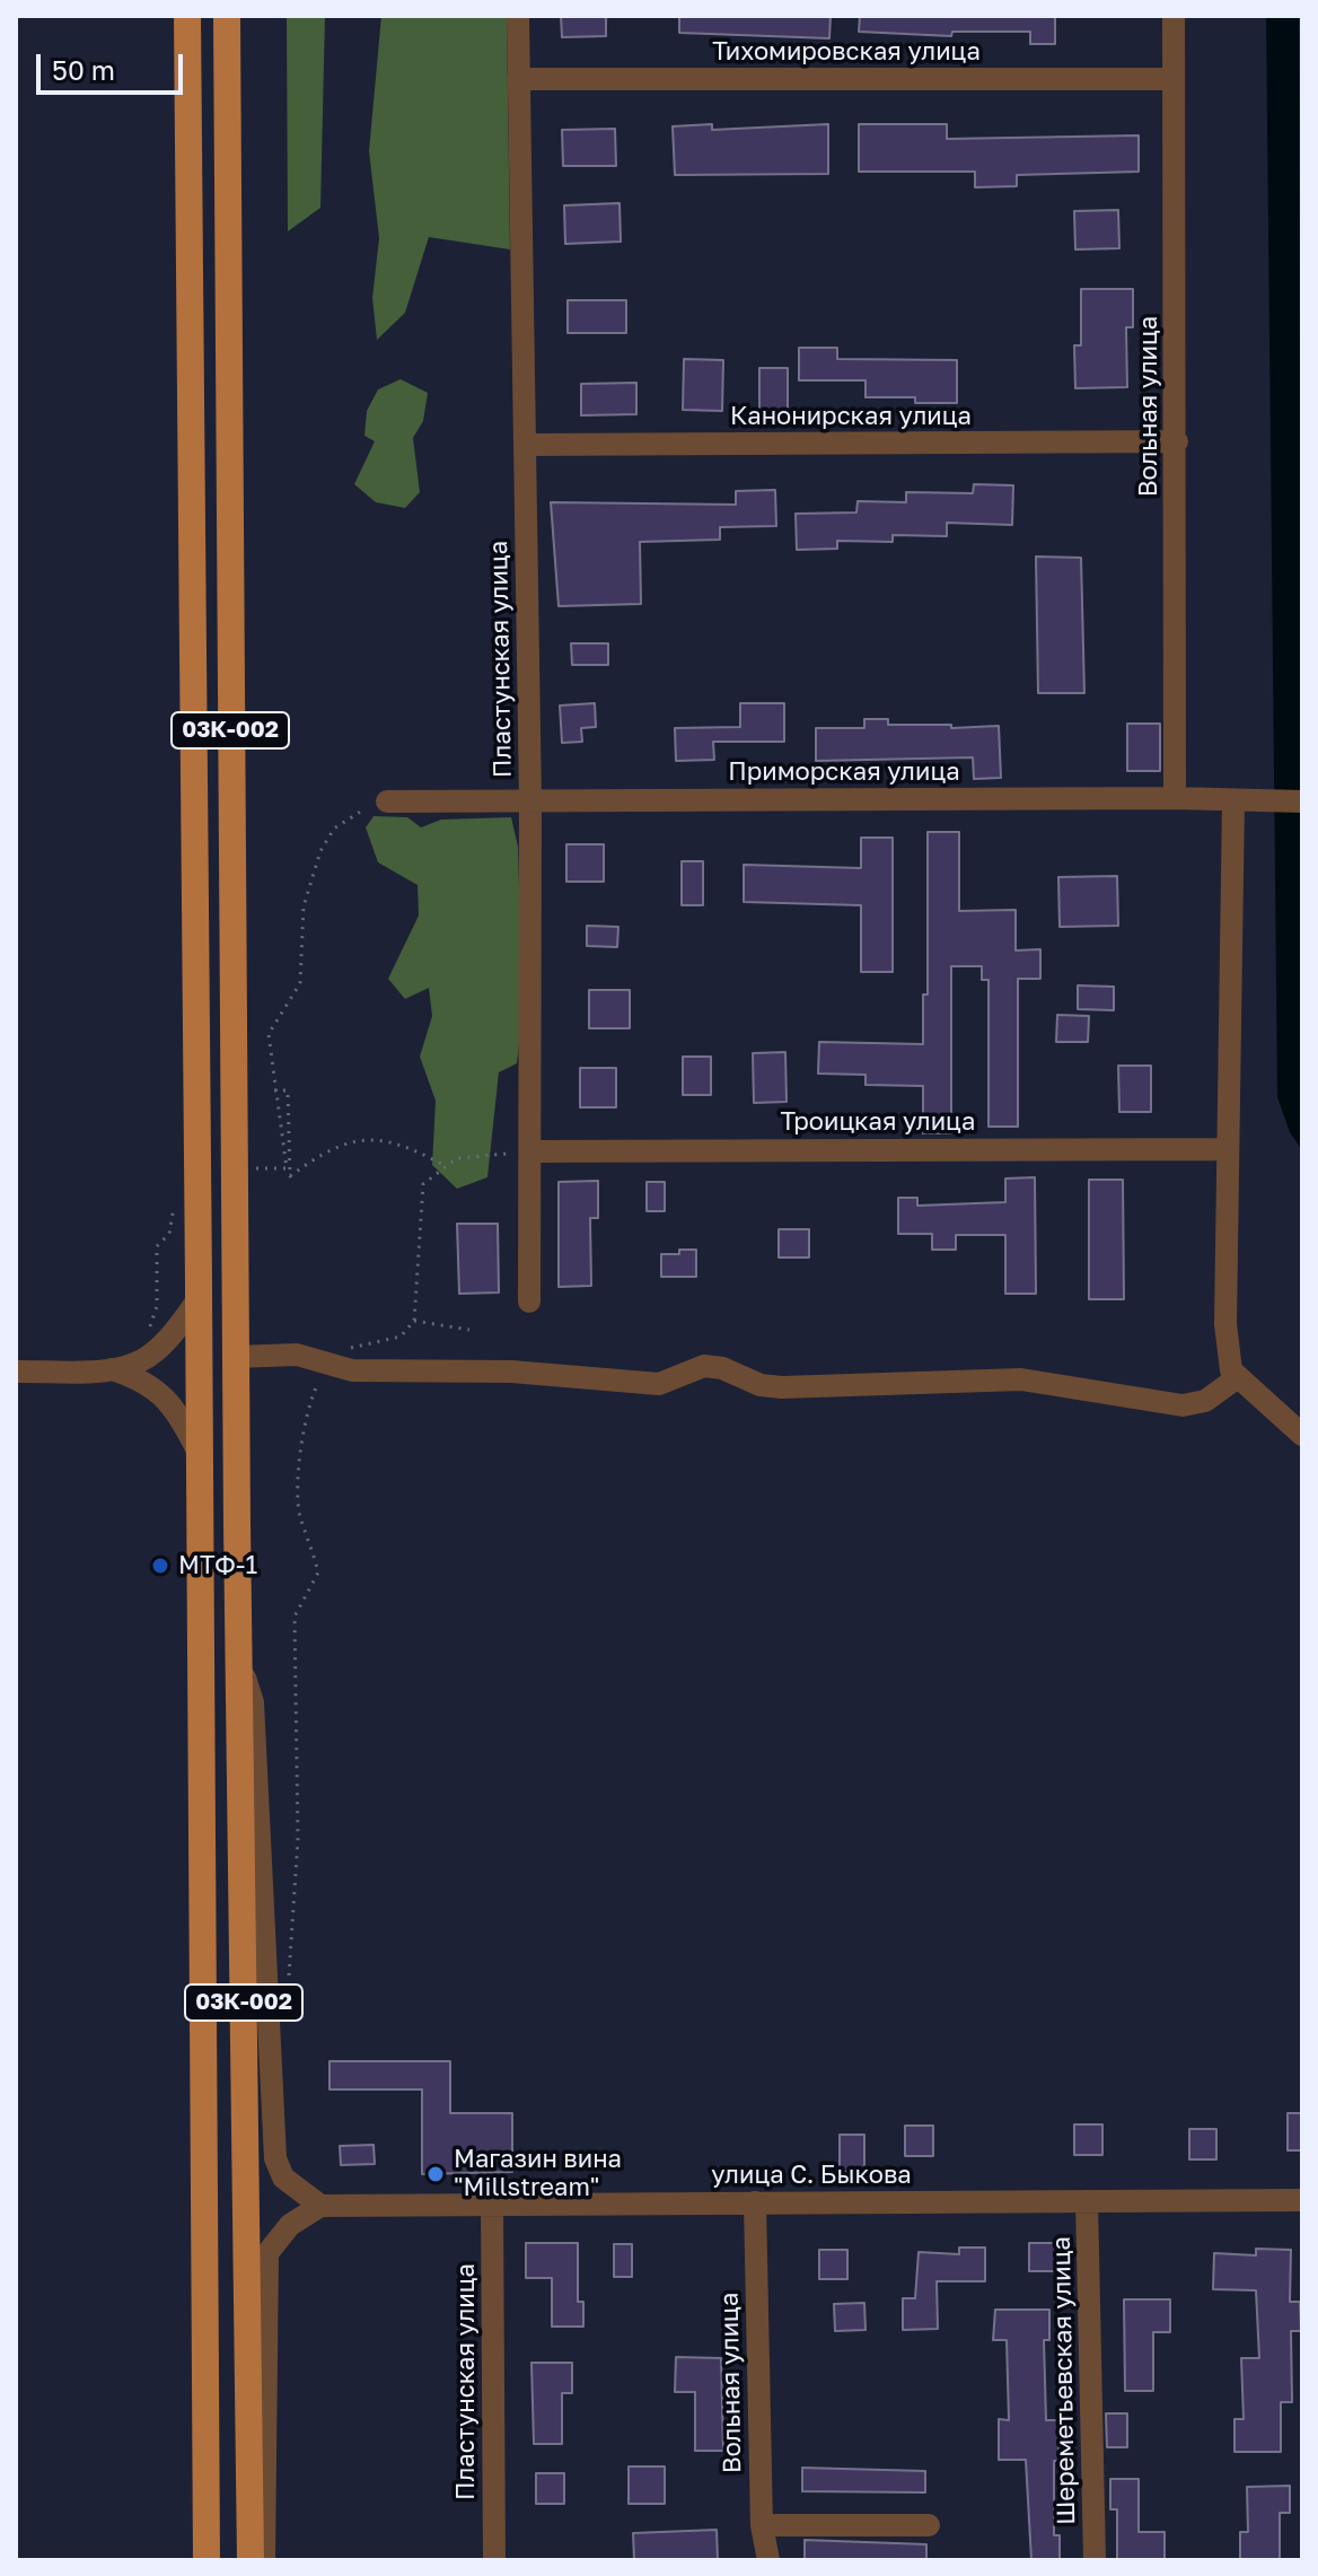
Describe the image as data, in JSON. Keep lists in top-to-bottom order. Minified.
{"streets":{"main road":["03К-002"],"street":["Тихомировская улица","Вольная улица","Канонирская улица","Пластунская улица","Приморская улица","Троицкая улица","улица С. Быкова","Шереметьевская улица"]},"crossings":[["Тихомировская улица","Вольная улица"],["Тихомировская улица","Пластунская улица"],["Вольная улица","Канонирская улица"],["Вольная улица","Приморская улица"],["Вольная улица","улица С. Быкова"],["Канонирская улица","Пластунская улица"],["Пластунская улица","Приморская улица"],["Пластунская улица","Троицкая улица"],["Пластунская улица","улица С. Быкова"],["улица С. Быкова","Шереметьевская улица"]],"places":["МТФ-1","Магазин вина \"Millstream\""],"scale_bar":"50 m"}
